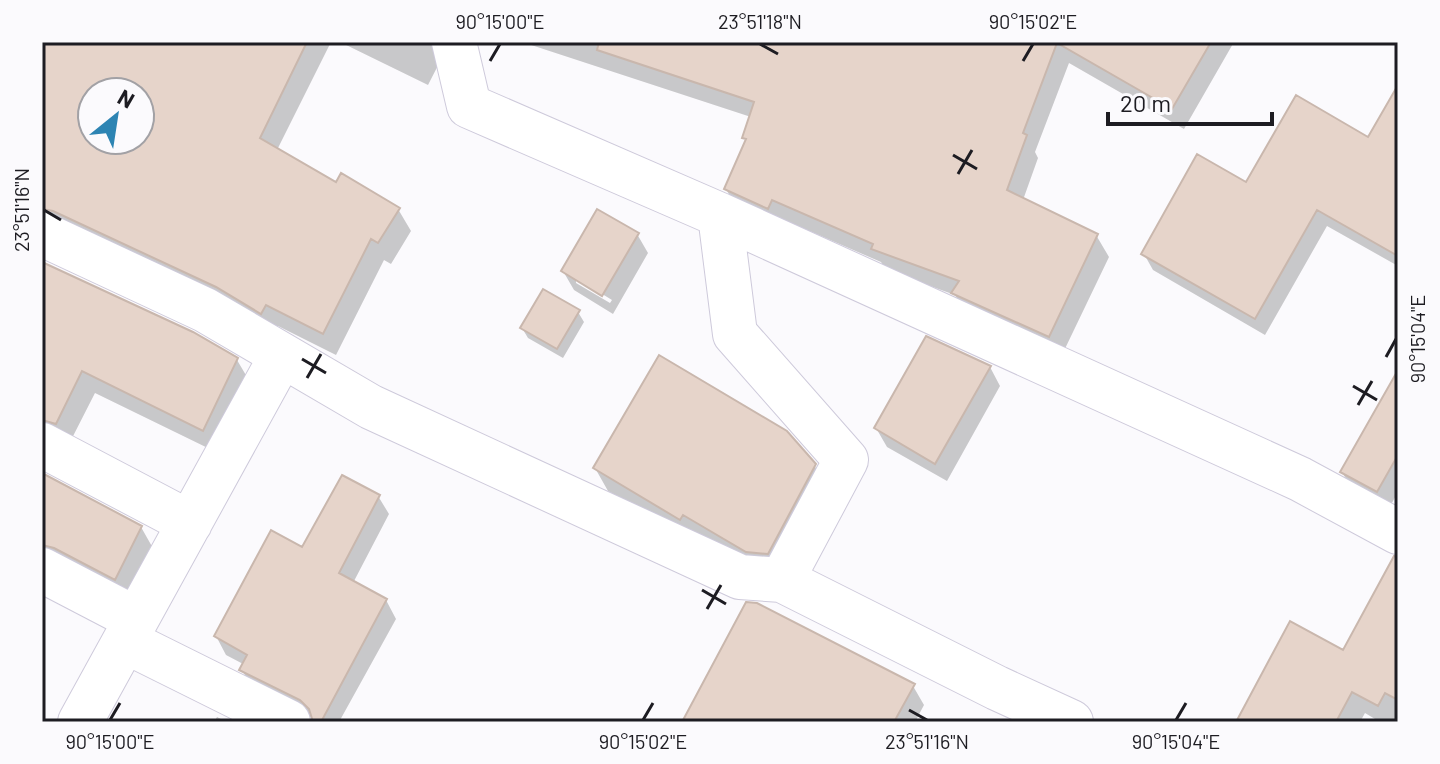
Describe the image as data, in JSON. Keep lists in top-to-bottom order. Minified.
{"scale_bar":"20 m","north":"top right","coordinates":["90°15'00\"E","23°51'18\"N","90°15'02\"E","23°51'16\"N","90°15'04\"E"]}
